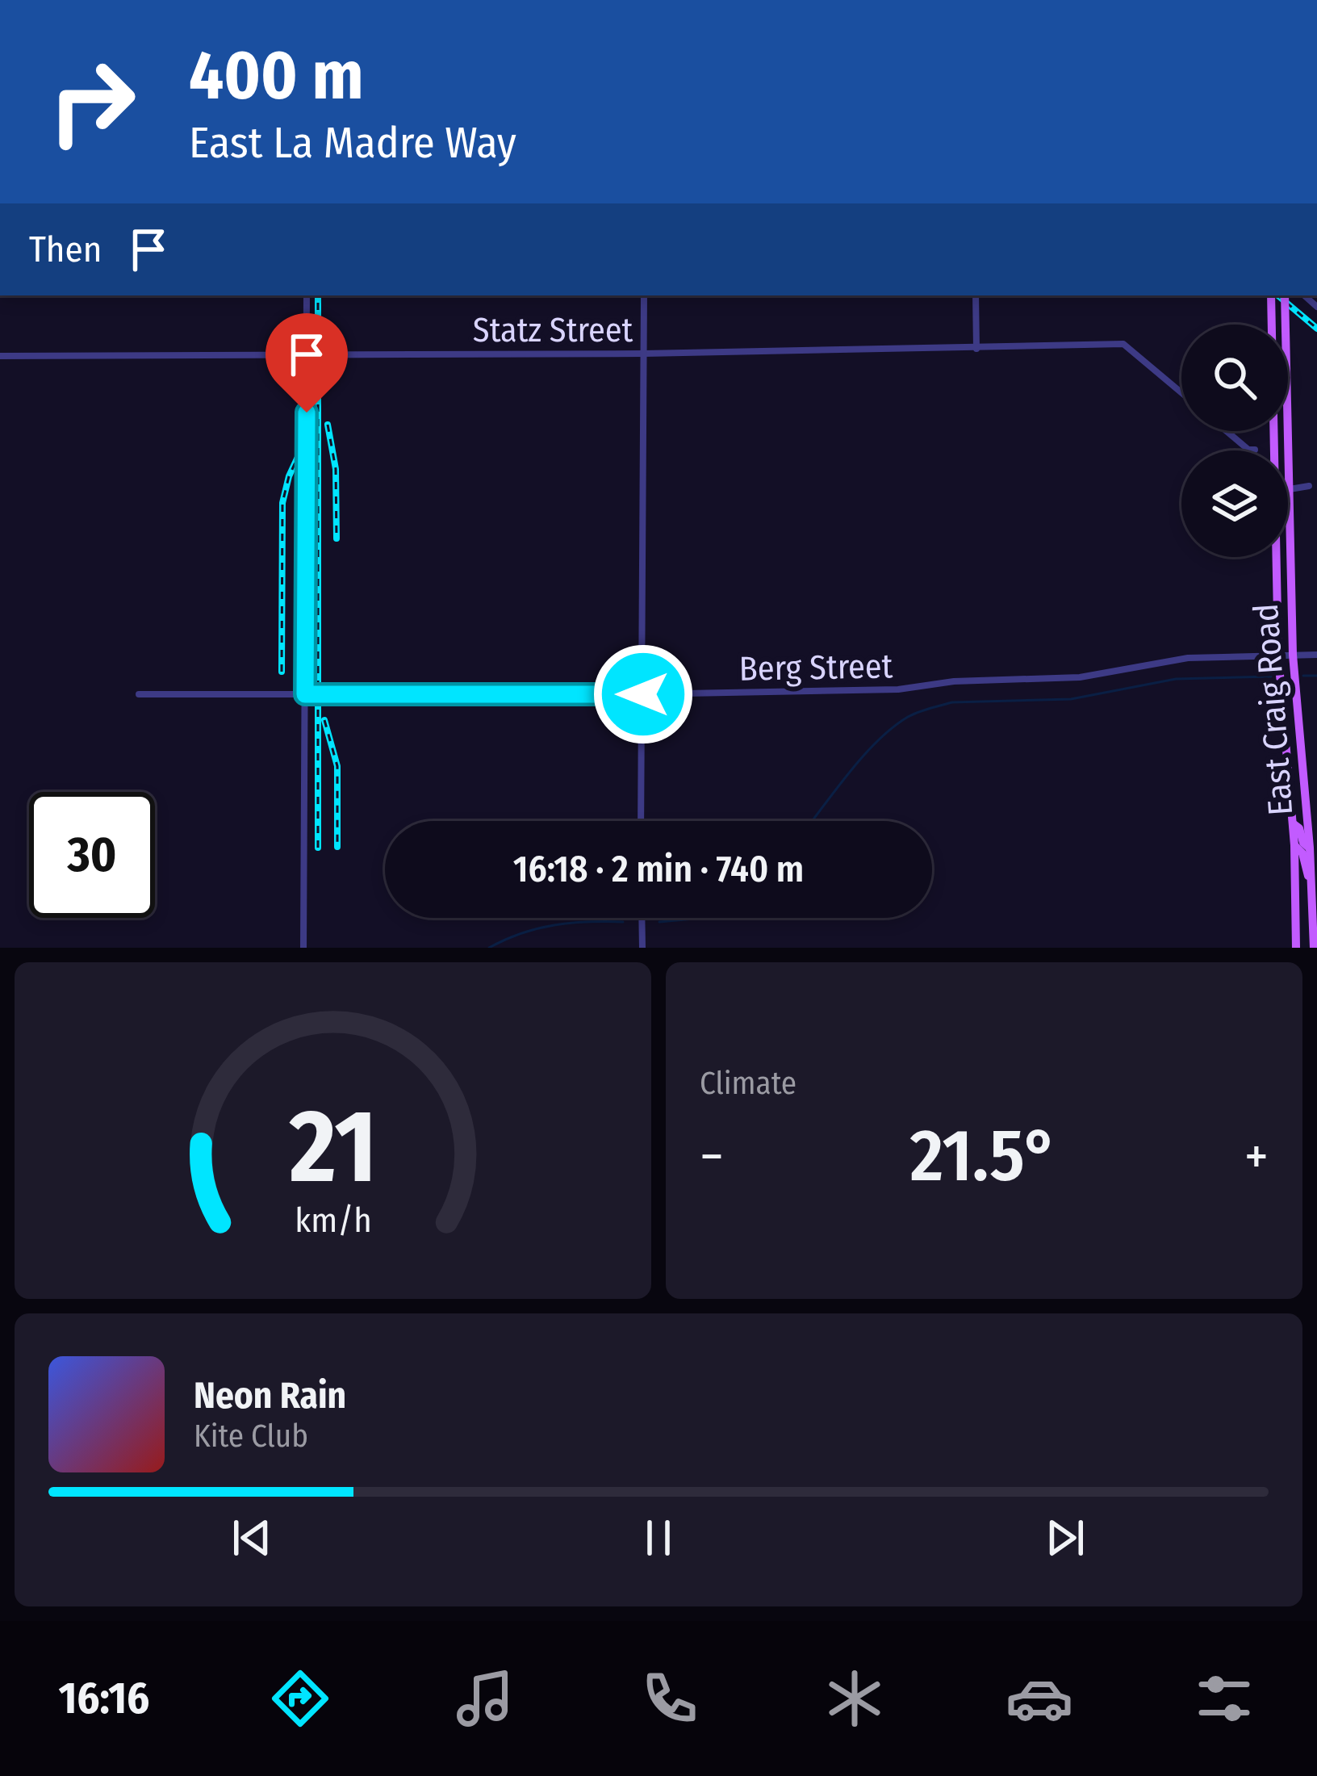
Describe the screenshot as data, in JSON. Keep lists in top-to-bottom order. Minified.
{"streets":{"main road":["East Craig Road"],"street":["Statz Street","Berg Street"]},"crossings":[["Berg Street","East Craig Road"]],"page":{"turn":["400 m","East La Madre Way"],"then":"Then","limit":"30","trip":"16:18 · 2 min · 740 m","tile":"Climate","heat":["−","21.5°","+"],"song":["Neon Rain","Kite Club"],"tabs":"16:16","gauge":["21","km/h"]}}
